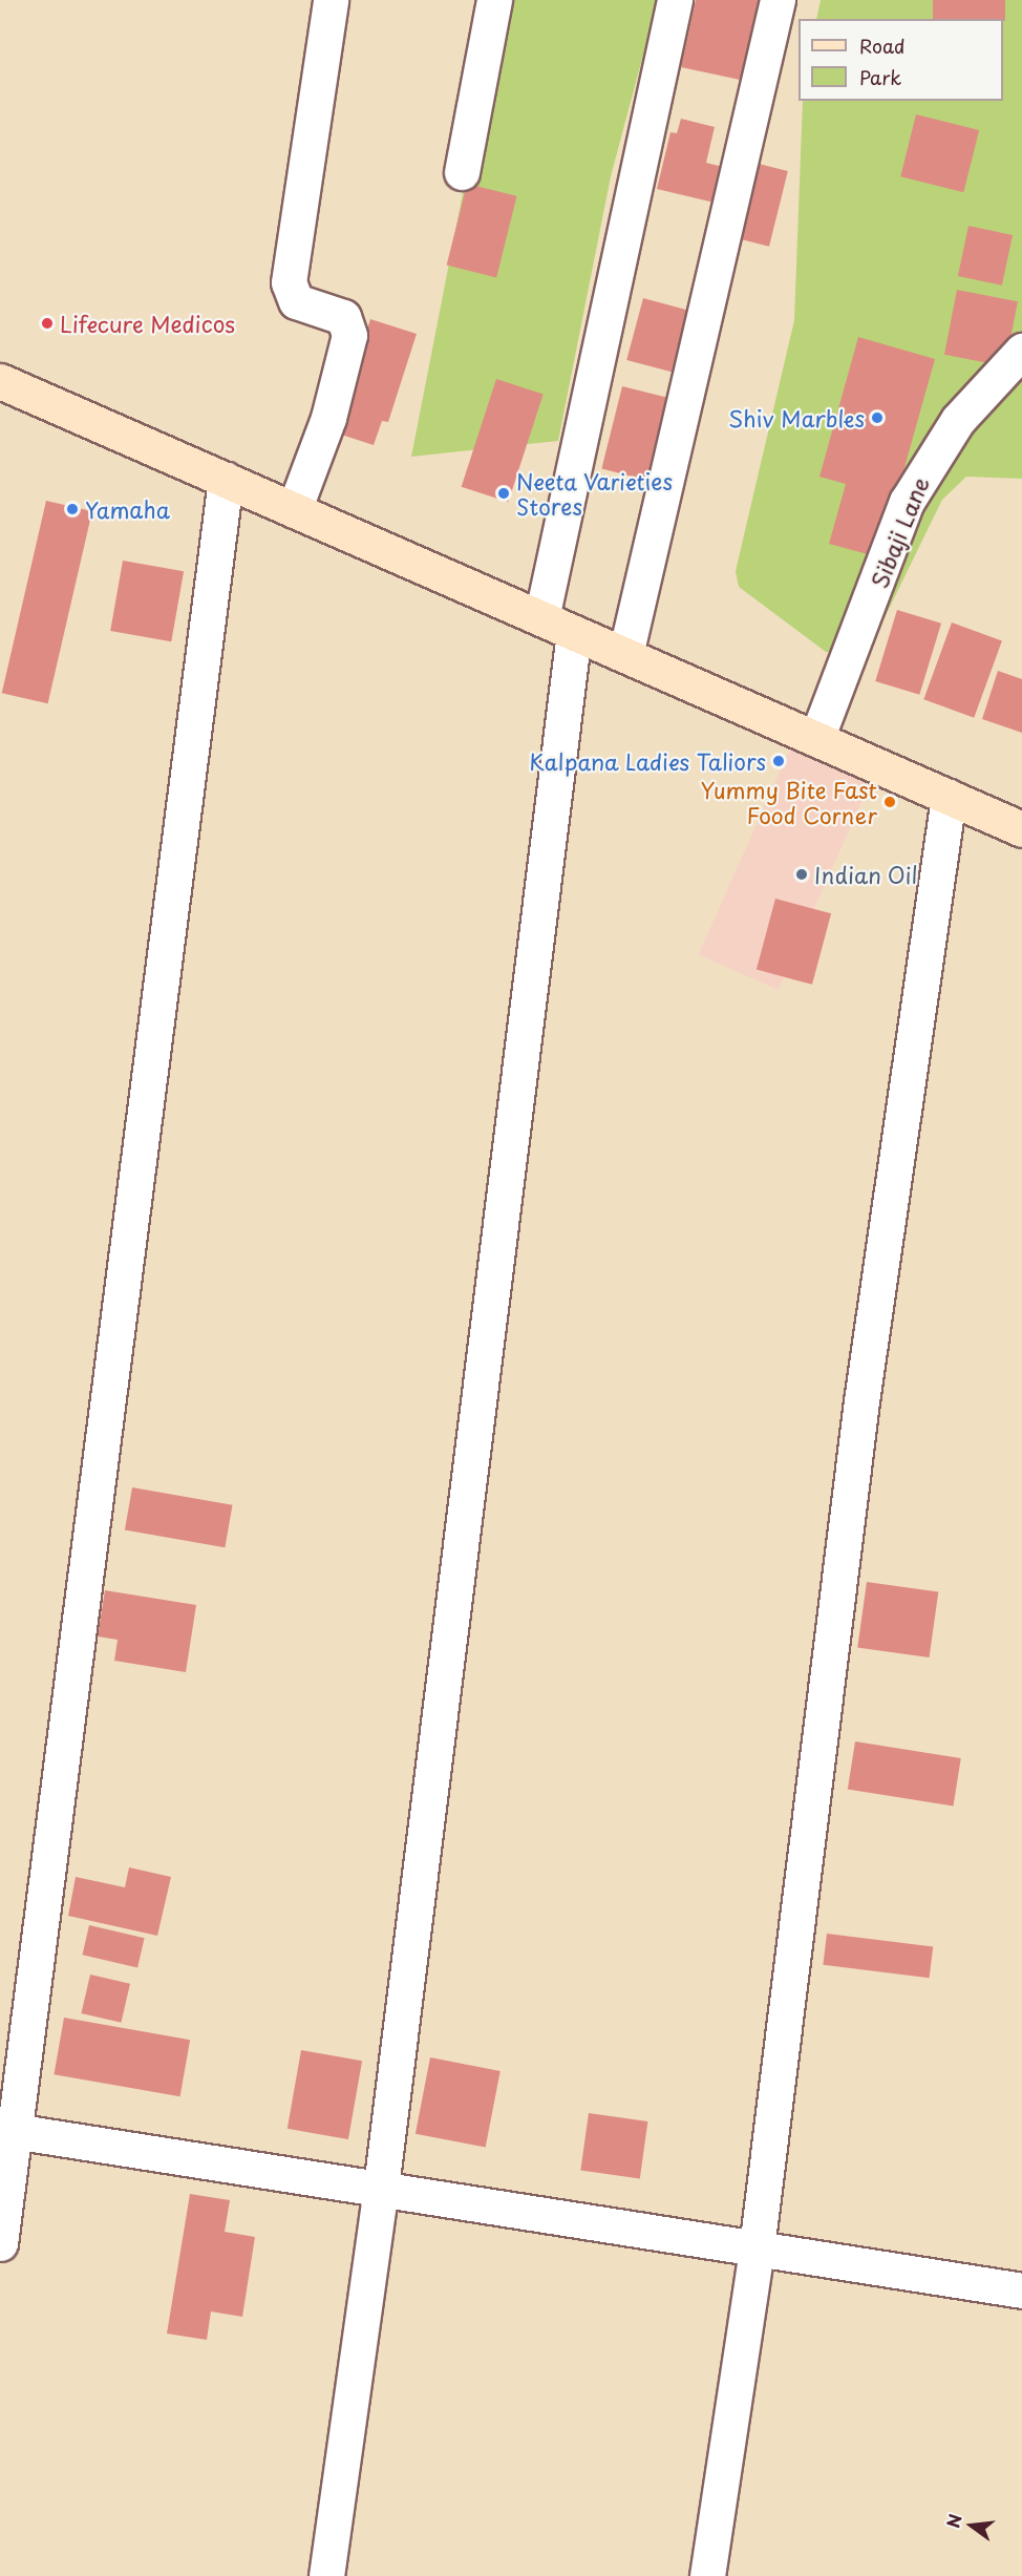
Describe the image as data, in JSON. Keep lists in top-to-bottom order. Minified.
{"streets":{"street":["Sibaji Lane"]},"places":["Lifecure Medicos","Shiv Marbles","Neeta Varieties Stores","Yamaha","Kalpana Ladies Taliors","Yummy Bite Fast Food Corner","Indian Oil"],"legend":["Road","Park"],"north":"left"}
